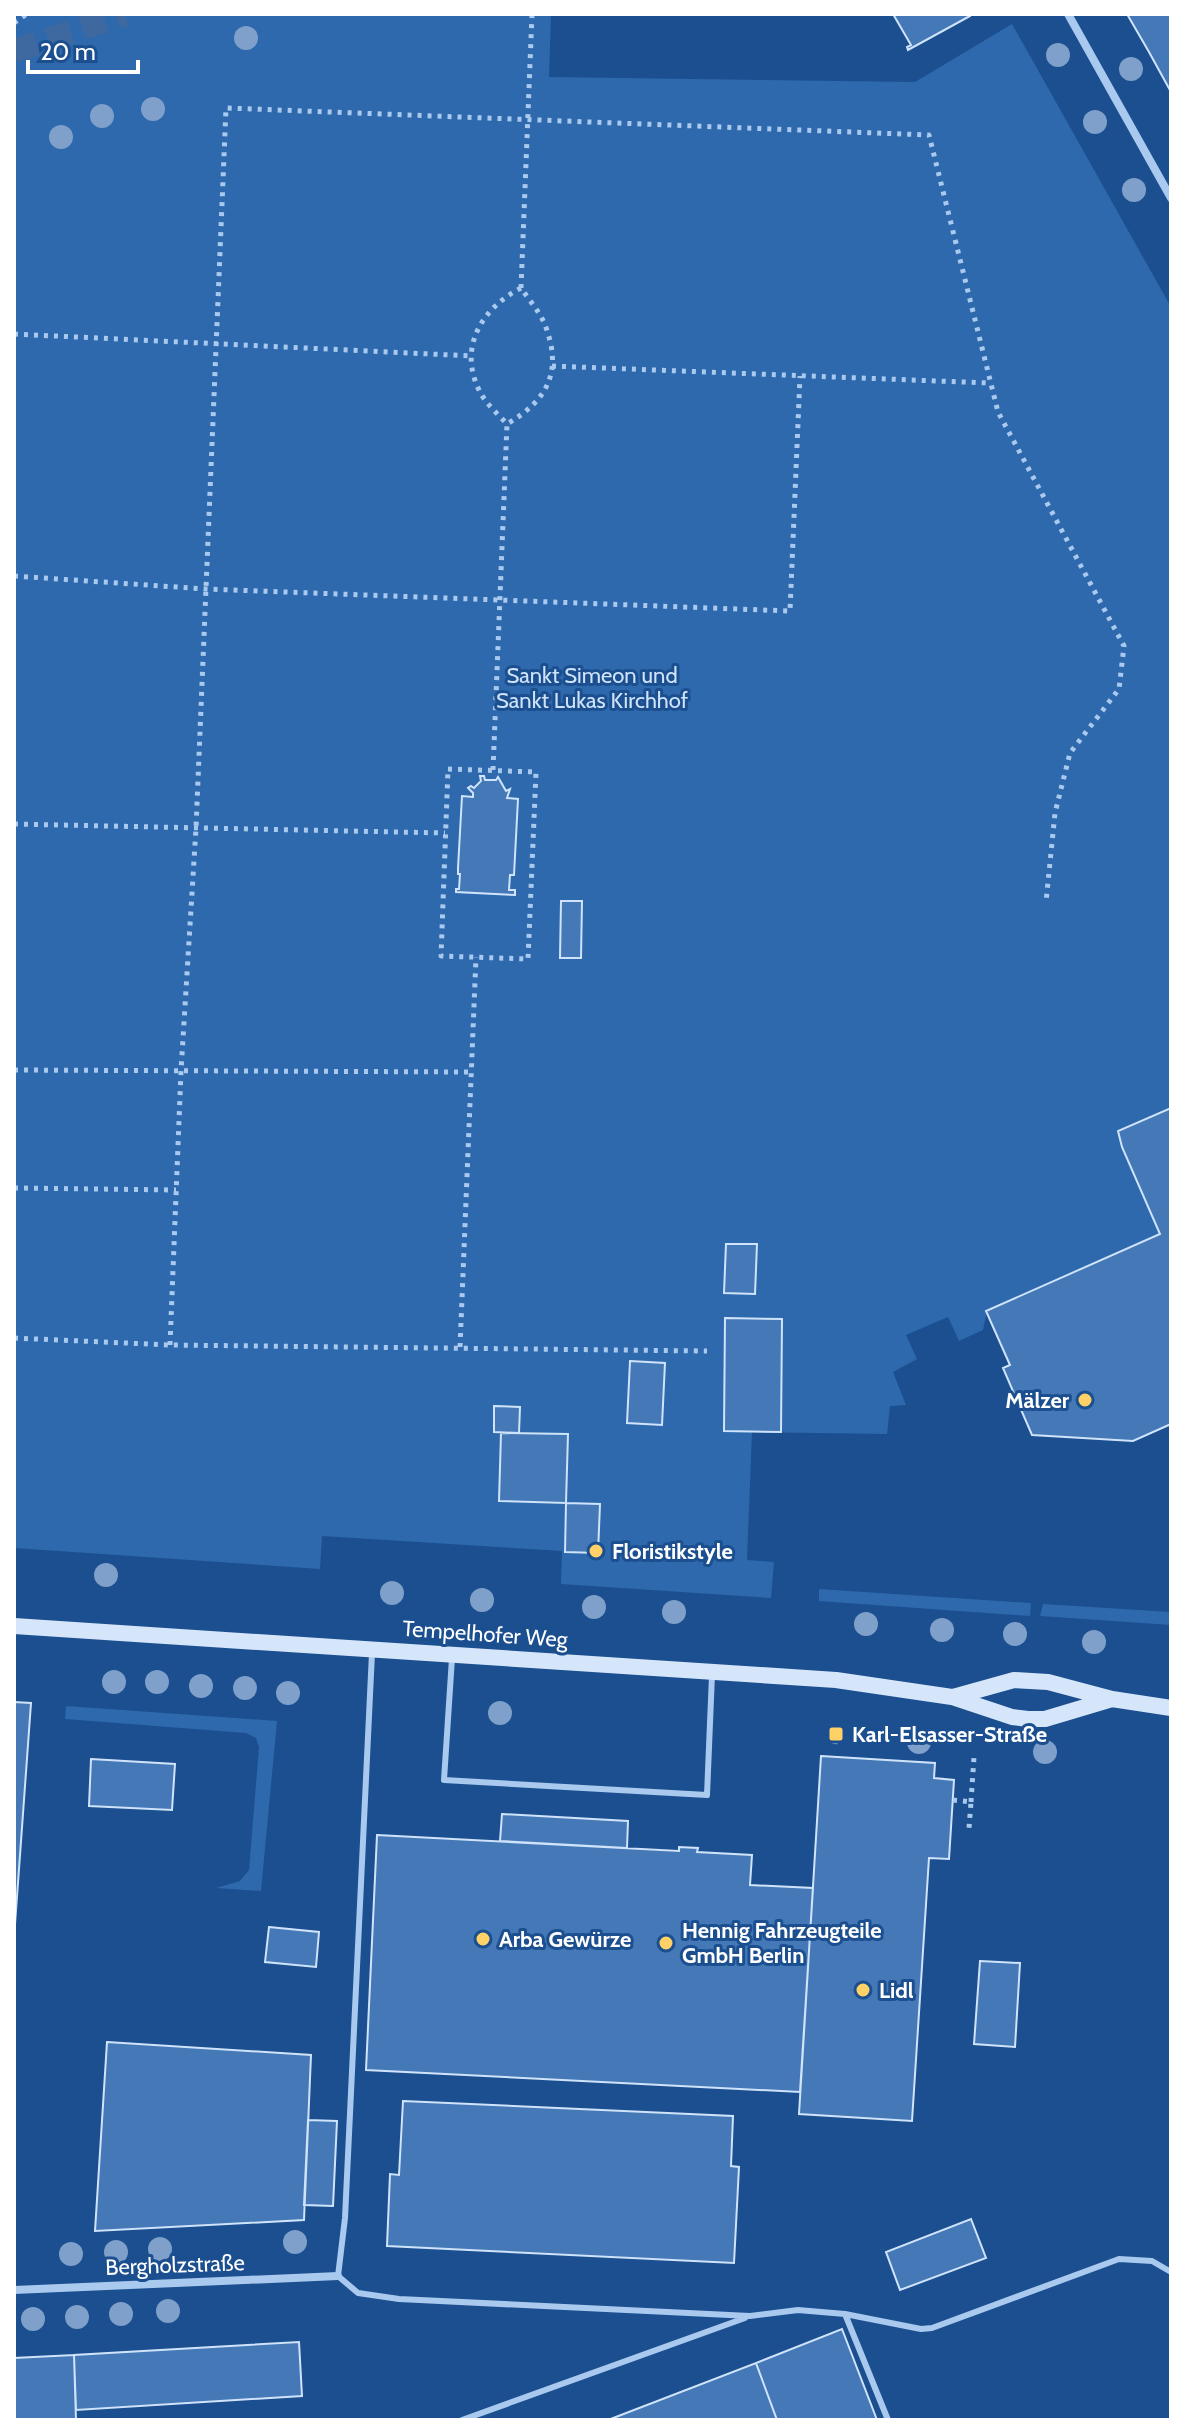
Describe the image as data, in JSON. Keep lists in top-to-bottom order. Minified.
{"streets":{"street":["Tempelhofer Weg","Bergholzstraße"]},"parks":["Sankt Simeon und Sankt Lukas Kirchhof"],"places":{"other":["Mälzer","Floristikstyle","Arba Gewürze","Hennig Fahrzeugteile GmbH Berlin","Lidl"],"transit":["Karl-Elsasser-Straße"]},"scale_bar":"20 m"}
